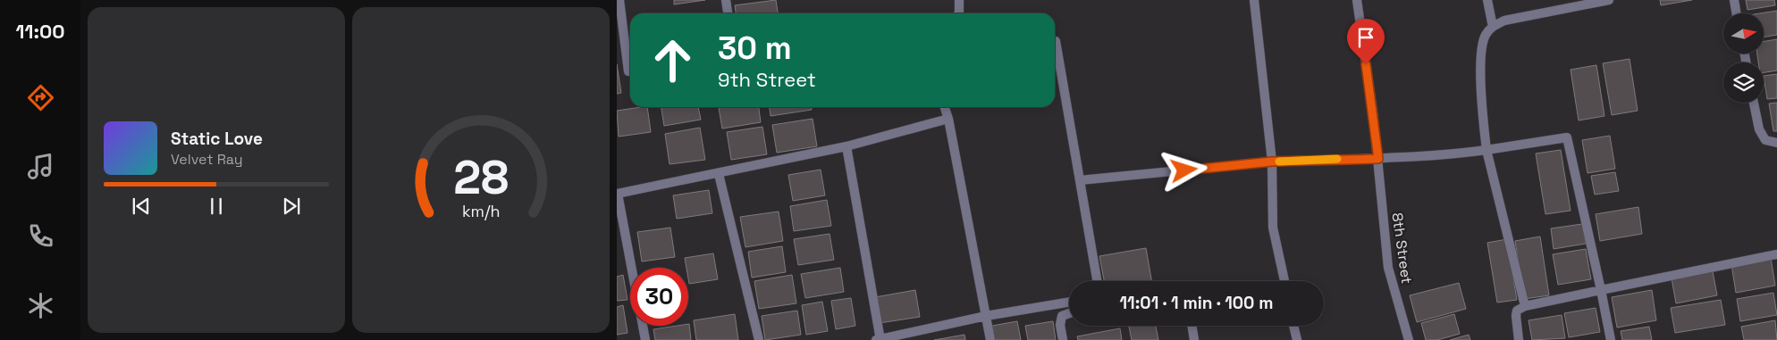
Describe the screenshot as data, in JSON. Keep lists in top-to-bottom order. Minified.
{"streets":{"street":["8th Street"]},"north":"right","page":{"tabs":"11:00","turn":["30 m","9th Street"],"song":["Static Love","Velvet Ray"],"limit":"30","trip":"11:01 · 1 min · 100 m","gauge":["28","km/h"]}}
